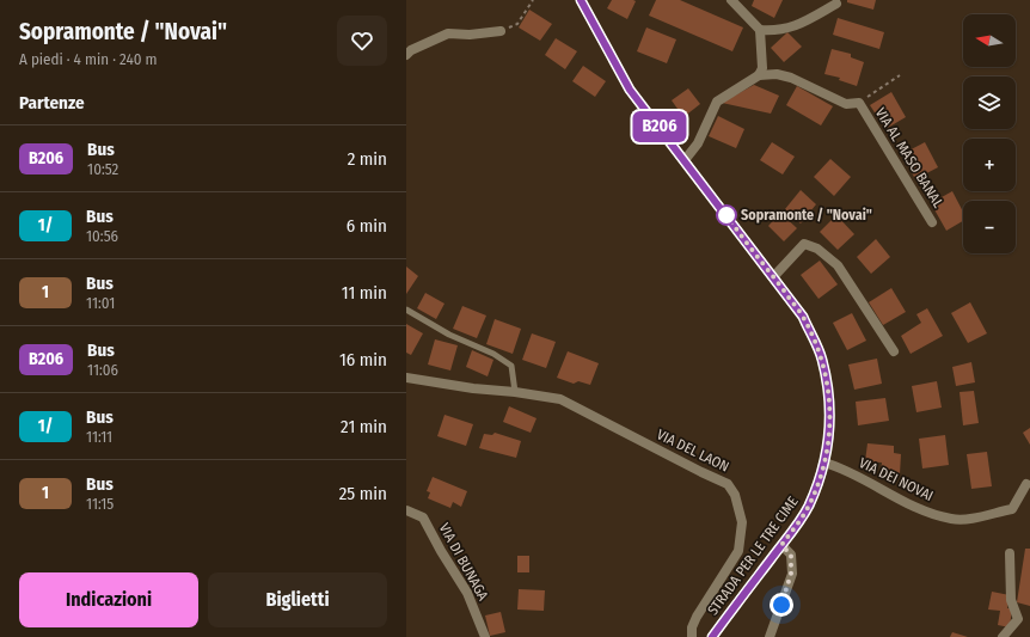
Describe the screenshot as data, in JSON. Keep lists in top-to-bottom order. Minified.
{"streets":{"main road":["STRADA PER LE TRE CIME"],"street":["VIA AL MASO BANAL","VIA DEL LAON","VIA DEI NOVAI","VIA DI BUNAGA"]},"crossings":[["VIA DEI NOVAI","STRADA PER LE TRE CIME"]],"places":["Sopramonte / \"Novai\""],"lines":["bus line B206"],"north":"left","page":{"heading":[["Sopramonte / \"Novai\"","A piedi · 4 min · 240 m"],"Partenze"],"on_map":"B206","map_buttons":["+","−"],"list":[{"mark":"B206","name":"Bus","note":"10:52","value":"2 min"},{"mark":"1/","name":"Bus","note":"10:56","value":"6 min"},{"mark":"1","name":"Bus","note":"11:01","value":"11 min"},{"mark":"B206","name":"Bus","note":"11:06","value":"16 min"},{"mark":"1/","name":"Bus","note":"11:11","value":"21 min"},{"mark":"1","name":"Bus","note":"11:15","value":"25 min"}],"buttons":["Indicazioni","Biglietti"]}}
